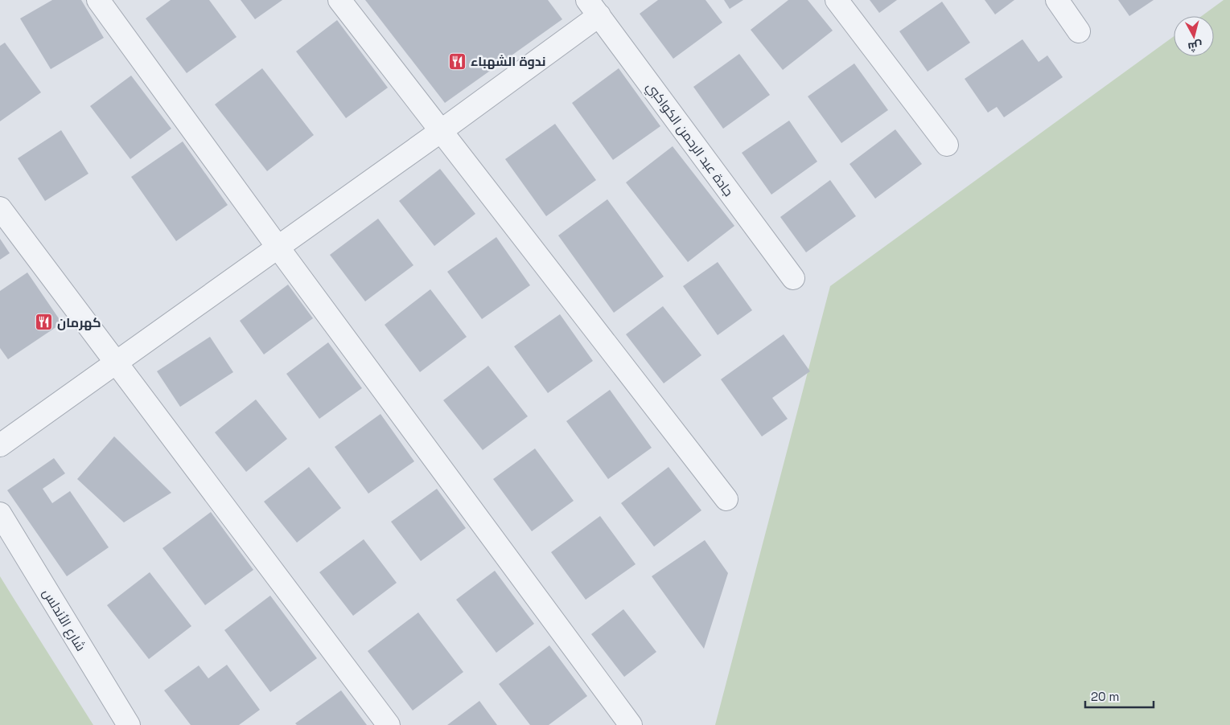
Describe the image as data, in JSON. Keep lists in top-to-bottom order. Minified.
{"streets":{"street":["جادة عبد الرحمن الكواكبي","شارع الأندلس"]},"places":{"restaurant":["ندوة الشهباء","كهرمان"]},"scale_bar":"20 m","north":"bottom"}
